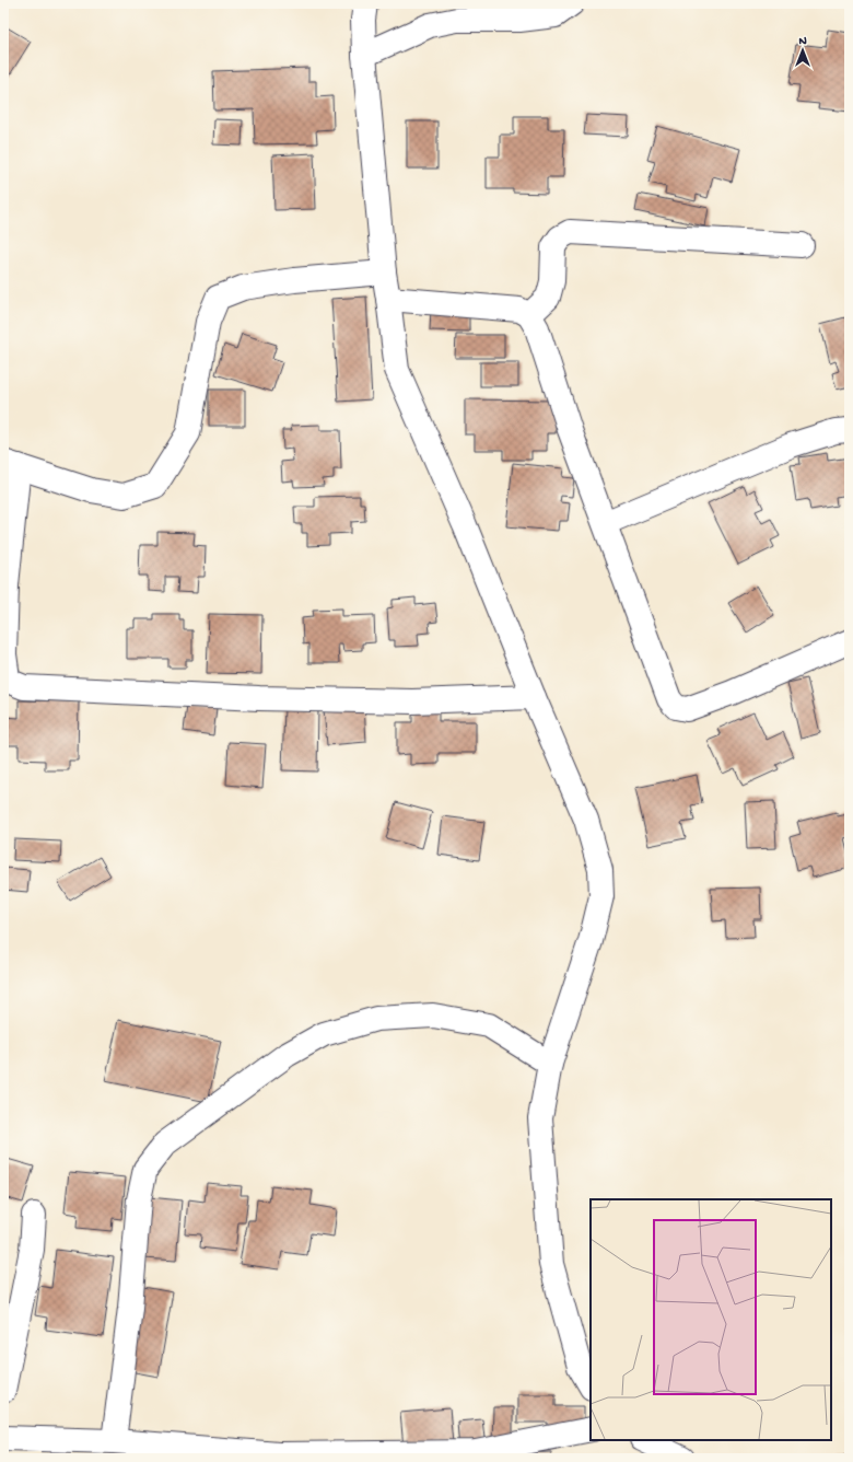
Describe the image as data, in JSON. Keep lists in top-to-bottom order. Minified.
{"north":"top"}
